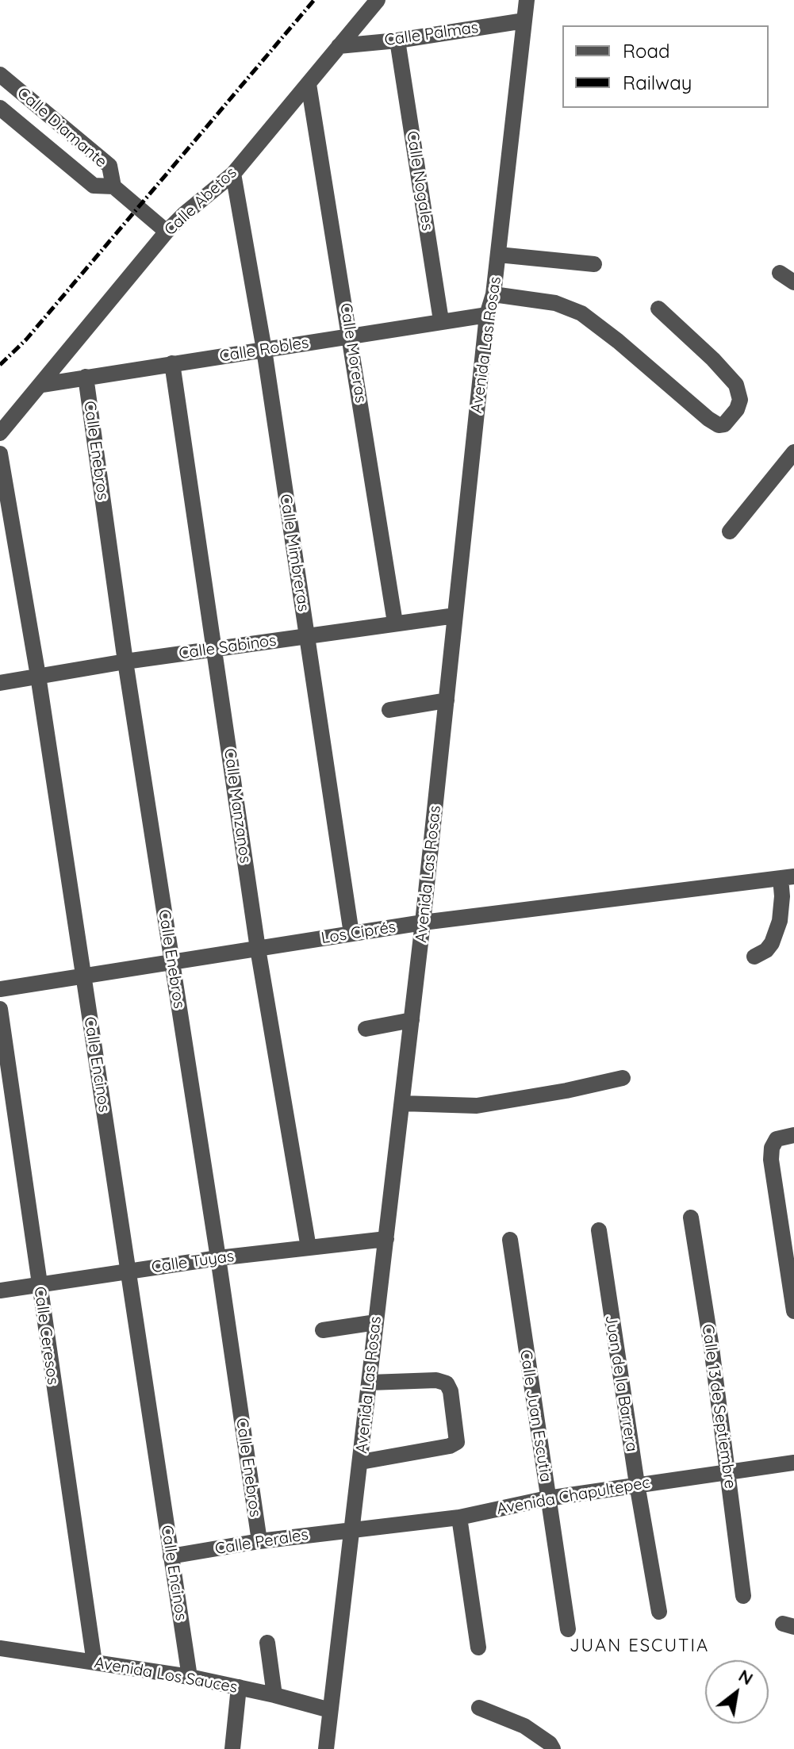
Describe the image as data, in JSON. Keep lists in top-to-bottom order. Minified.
{"streets":{"street":["Calle Palmas","Calle Diamante","Calle Nogales","Calle Abetos","Avenida Las Rosas","Calle Robles","Calle Moreras","Calle Enebros","Calle Mimbreras","Calle Sabinos","Calle Manzanos","Los Ciprés","Calle Encinos","Calle Tuyas","Calle Ceresos","Juan de la Barrera","Calle 13 de Septiembre","Calle Juan Escutia","Avenida Chapultepec","Calle Perales","Avenida Los Sauces"]},"crossings":[["Calle Palmas","Calle Nogales"],["Calle Palmas","Calle Abetos"],["Calle Palmas","Avenida Las Rosas"],["Calle Diamante","Calle Abetos"],["Calle Nogales","Calle Robles"],["Calle Abetos","Calle Robles"],["Calle Abetos","Calle Moreras"],["Calle Abetos","Calle Mimbreras"],["Avenida Las Rosas","Calle Robles"],["Avenida Las Rosas","Calle Sabinos"],["Avenida Las Rosas","Los Ciprés"],["Avenida Las Rosas","Calle Tuyas"],["Avenida Las Rosas","Avenida Chapultepec"],["Avenida Las Rosas","Calle Perales"],["Avenida Las Rosas","Avenida Los Sauces"],["Calle Robles","Calle Moreras"],["Calle Robles","Calle Enebros"],["Calle Robles","Calle Mimbreras"],["Calle Robles","Calle Manzanos"],["Calle Moreras","Calle Sabinos"],["Calle Enebros","Calle Sabinos"],["Calle Enebros","Los Ciprés"],["Calle Enebros","Calle Tuyas"],["Calle Enebros","Calle Perales"],["Calle Mimbreras","Calle Sabinos"],["Calle Mimbreras","Los Ciprés"],["Calle Sabinos","Calle Manzanos"],["Calle Sabinos","Calle Encinos"],["Calle Manzanos","Los Ciprés"],["Calle Manzanos","Calle Tuyas"],["Los Ciprés","Calle Encinos"],["Calle Encinos","Calle Tuyas"],["Calle Encinos","Calle Perales"],["Calle Encinos","Avenida Los Sauces"],["Calle Tuyas","Calle Ceresos"],["Calle Ceresos","Avenida Los Sauces"],["Juan de la Barrera","Avenida Chapultepec"],["Calle 13 de Septiembre","Avenida Chapultepec"],["Calle Juan Escutia","Avenida Chapultepec"],["Avenida Chapultepec","Calle Perales"]],"districts":["JUAN ESCUTIA"],"legend":["Road","Railway"],"north":"top right"}
